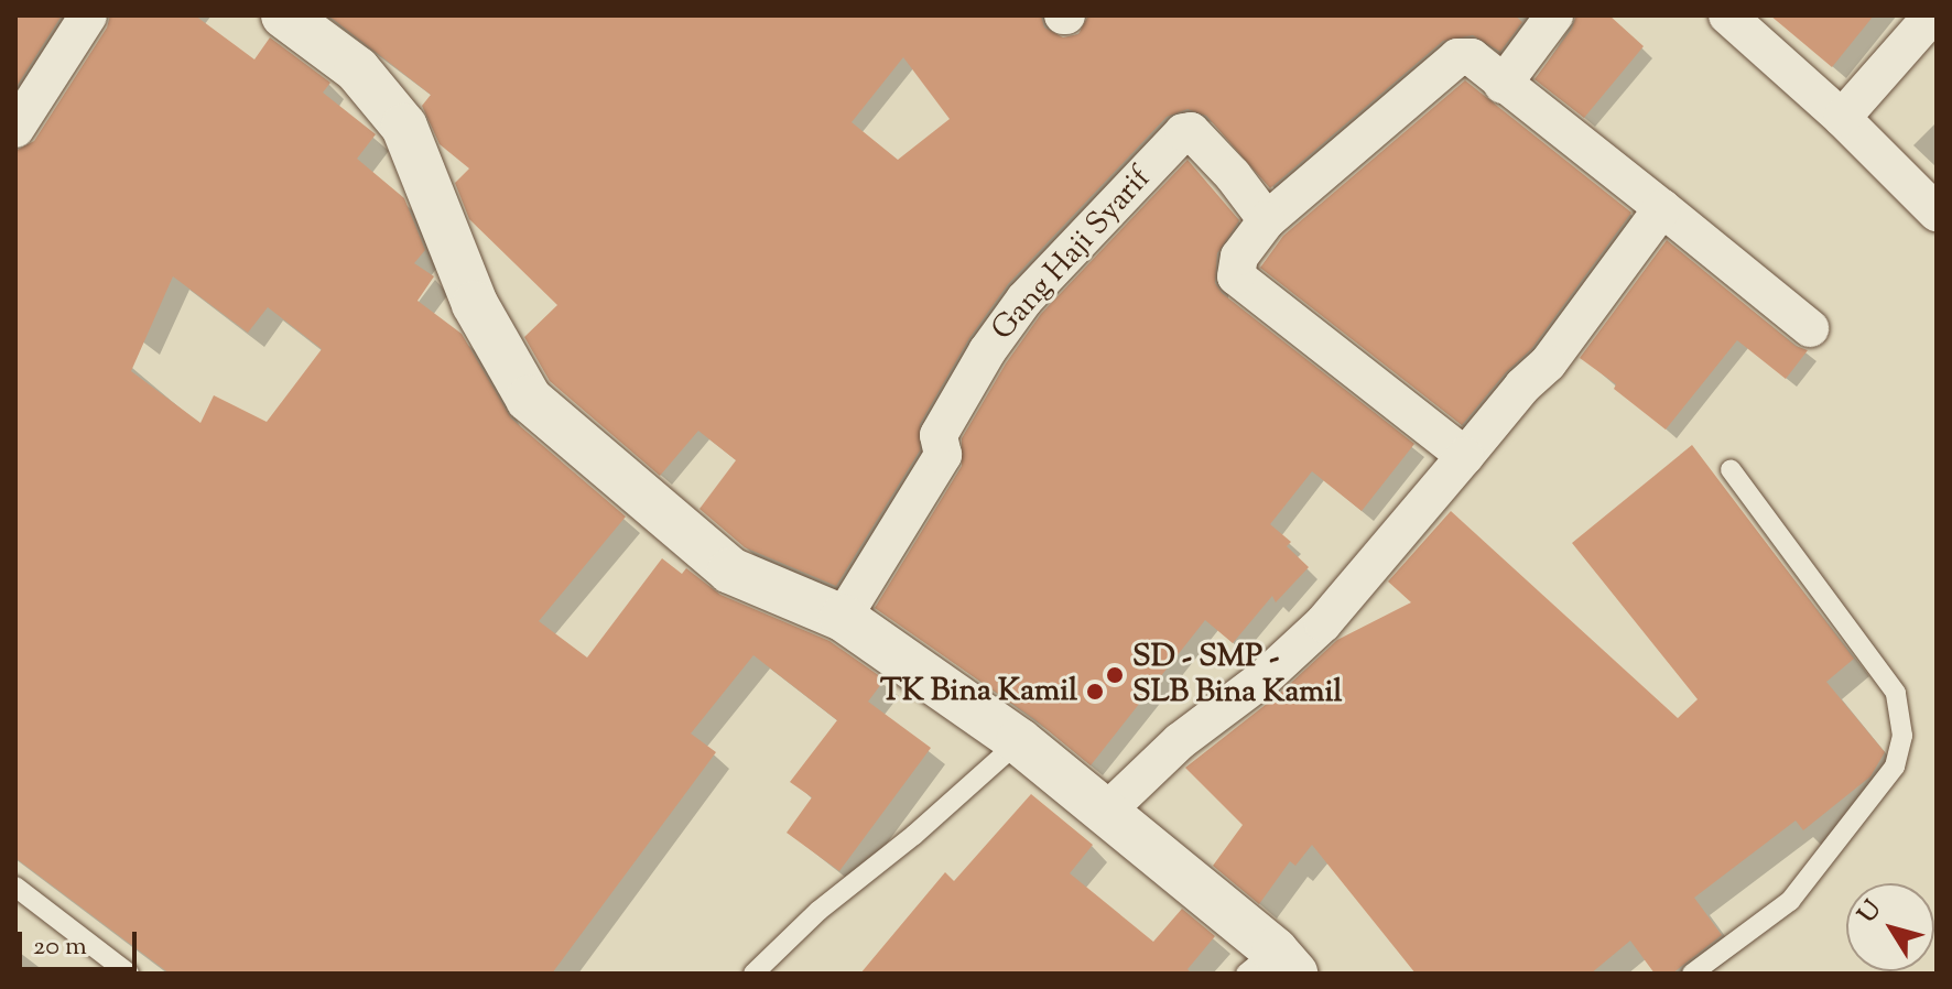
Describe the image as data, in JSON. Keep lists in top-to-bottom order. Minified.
{"streets":{"street":["Gang Haji Syarif"]},"places":["SD - SMP - SLB Bina Kamil","TK Bina Kamil"],"scale_bar":"20 m","north":"top left"}
